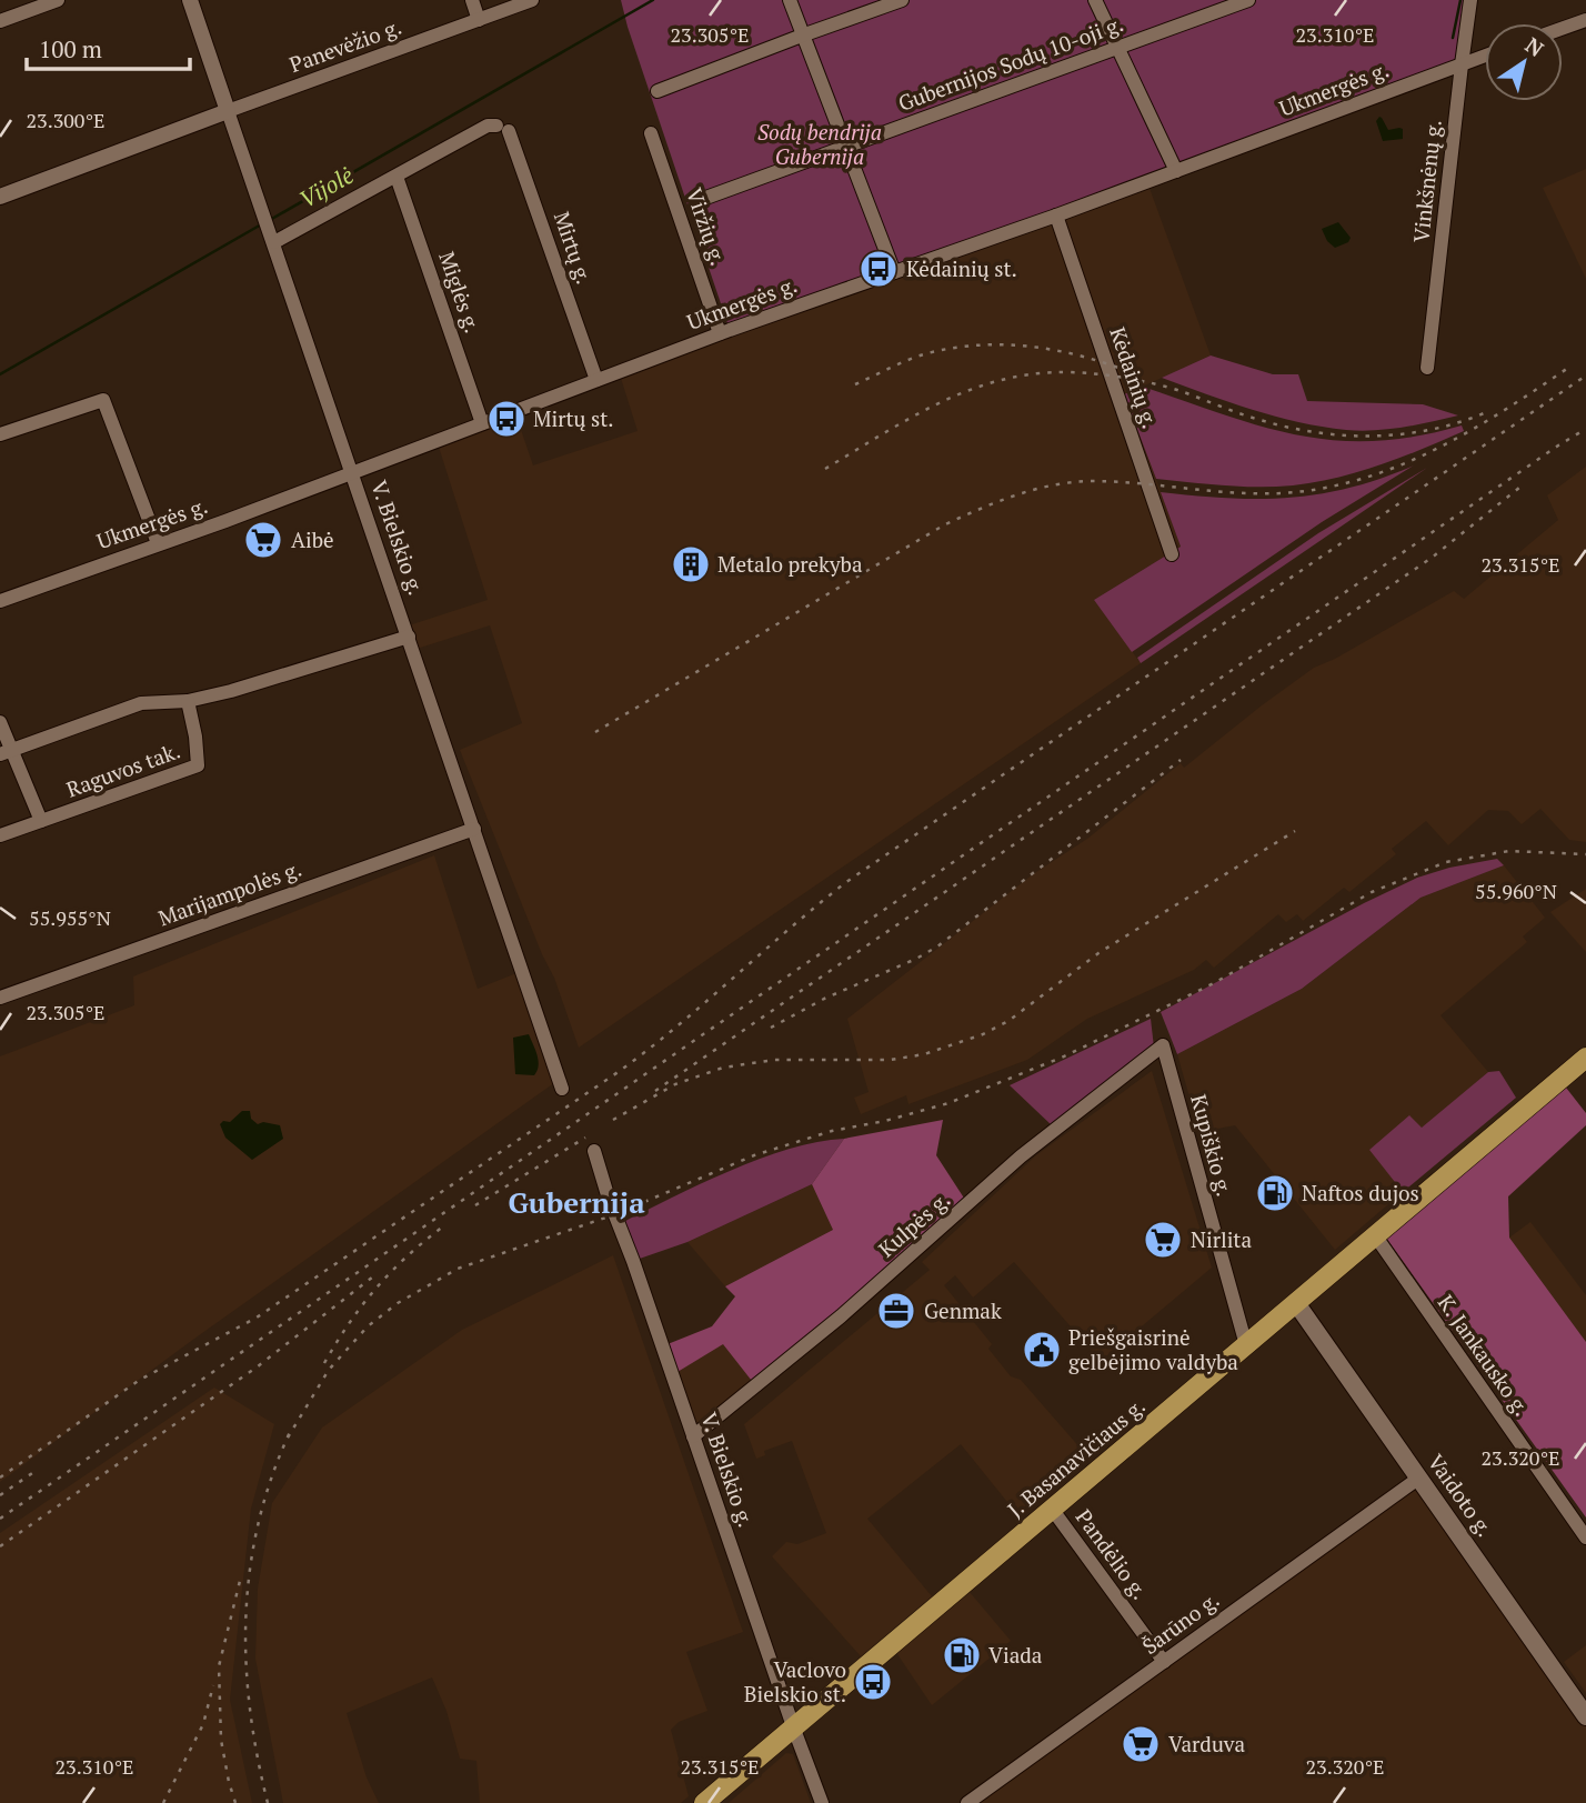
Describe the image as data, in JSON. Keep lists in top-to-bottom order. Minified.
{"streets":{"main road":["J. Basanavičiaus g.","Vaidoto g."],"street":["Panevėžio g.","Gubernijos Sodų 10-oji g.","Ukmergės g.","Vinkšnėnų g.","Viržių g.","Mirtų g.","Miglės g.","Kėdainių g.","V. Bielskio g.","Raguvos tak.","Marijampolės g.","Kupiškio g.","Kulpės g.","K. Jankausko g.","Pandėlio g.","Šarūno g."]},"crossings":[["Panevėžio g.","V. Bielskio g."],["Ukmergės g.","Vinkšnėnų g."],["Ukmergės g.","Viržių g."],["Ukmergės g.","Mirtų g."],["Ukmergės g.","Miglės g."],["Ukmergės g.","Kėdainių g."],["Ukmergės g.","V. Bielskio g."],["Mirtų g.","Miglės g."],["V. Bielskio g.","Marijampolės g."],["V. Bielskio g.","Kulpės g."],["V. Bielskio g.","J. Basanavičiaus g."],["Kupiškio g.","Kulpės g."],["Kupiškio g.","J. Basanavičiaus g."],["K. Jankausko g.","J. Basanavičiaus g."],["J. Basanavičiaus g.","Vaidoto g."],["J. Basanavičiaus g.","Pandėlio g."],["Vaidoto g.","Šarūno g."],["Pandėlio g.","Šarūno g."]],"districts":["Gubernija"],"water":["Vijolė"],"parks":["Sodų bendrija Gubernija"],"places":{"bus stop":["Kėdainių st.","Mirtų st.","Vaclovo Bielskio st."],"supermarket":["Aibė","Nirlita","Varduva"],"building":["Metalo prekyba"],"fuel station":["Naftos dujos","Viada"],"office":["Genmak"],"public building":["Priešgaisrinė gelbėjimo valdyba"]},"scale_bar":"100 m","north":"top right","coordinates":["23.305°E","23.310°E","23.300°E","23.315°E","55.960°N","55.955°N","23.320°E"]}
